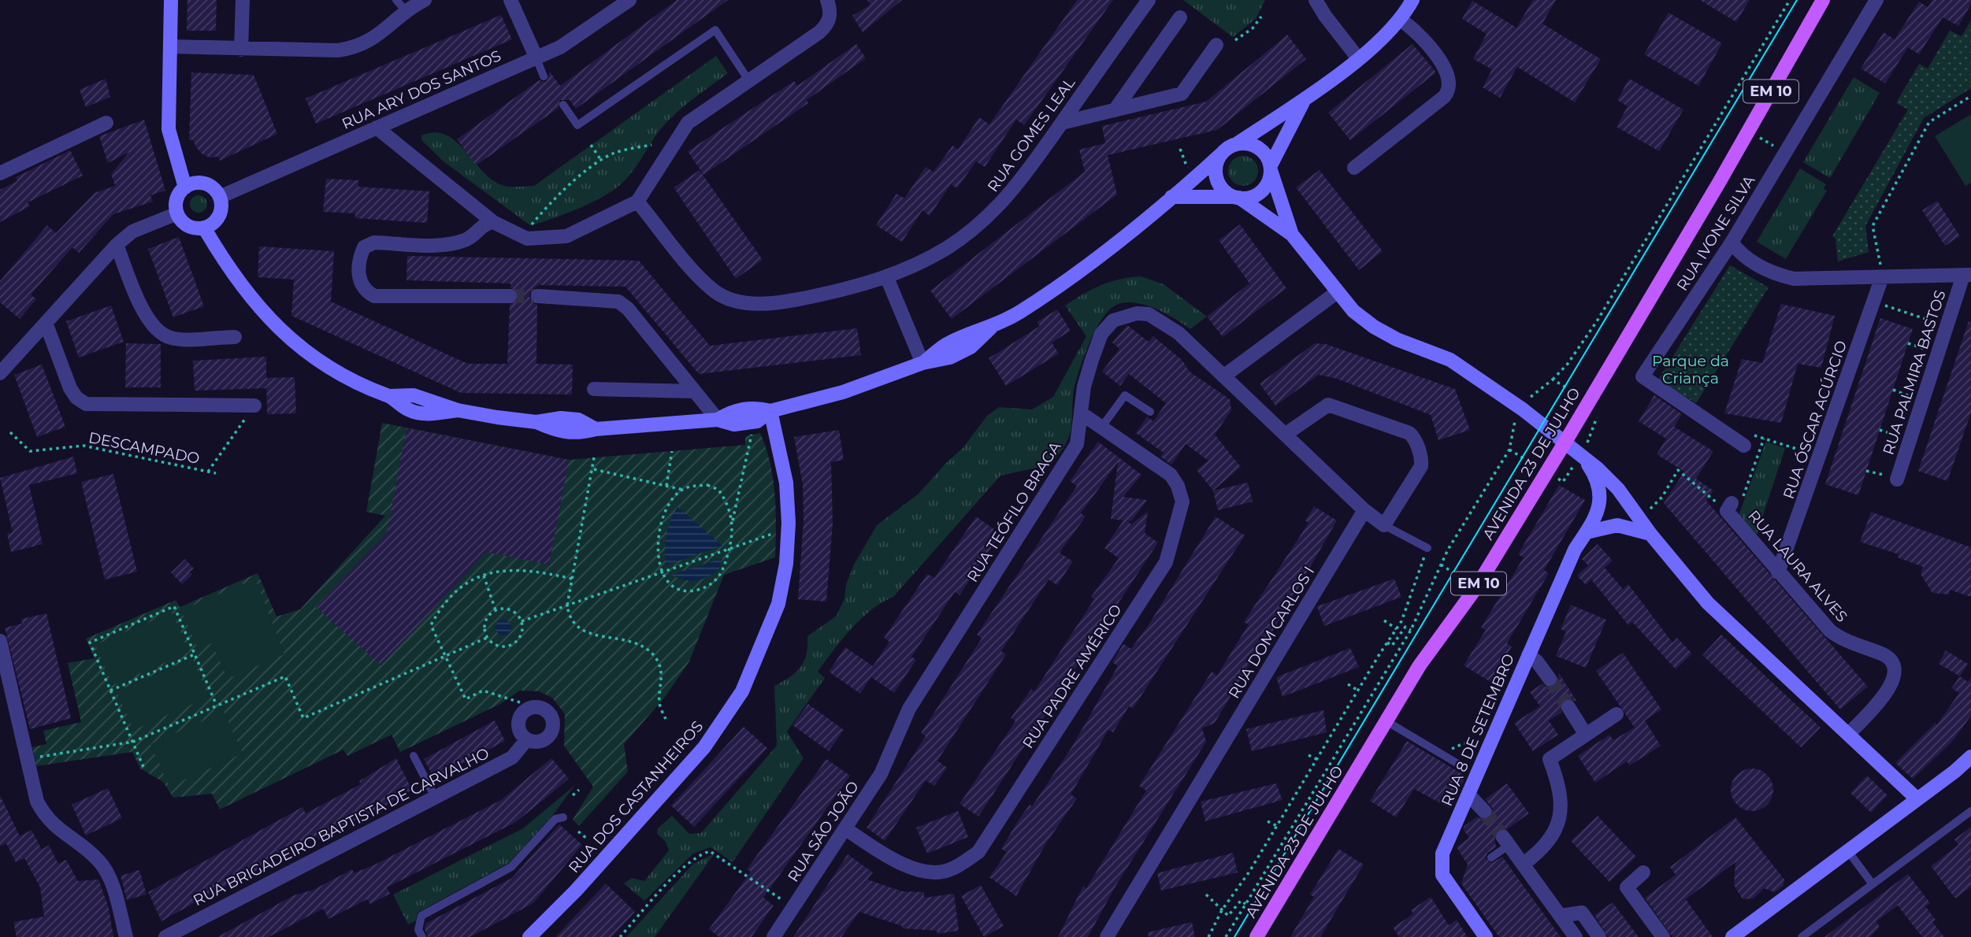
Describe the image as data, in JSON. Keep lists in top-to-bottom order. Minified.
{"streets":{"main road":["EM 10","AVENIDA 23 DE JULHO"],"street":["RUA ARY DOS SANTOS","RUA GOMES LEAL","RUA IVONE SILVA","RUA PALMIRA BASTOS","RUA ÓSCAR ACÚRCIO","RUA TEÓFILO BRAGA","RUA LAURA ALVES","RUA DOM CARLOS I","RUA PADRE AMÉRICO","RUA 8 DE SETEMBRO","RUA DOS CASTANHEIROS","RUA BRIGADEIRO BAPTISTA DE CARVALHO","RUA SÃO JOÃO"],"path":["DESCAMPADO"]},"crossings":[["RUA ÓSCAR ACÚRCIO","RUA LAURA ALVES"],["RUA TEÓFILO BRAGA","RUA PADRE AMÉRICO"],["RUA TEÓFILO BRAGA","RUA SÃO JOÃO"],["RUA PADRE AMÉRICO","RUA SÃO JOÃO"]],"parks":["Parque da Criança"]}
